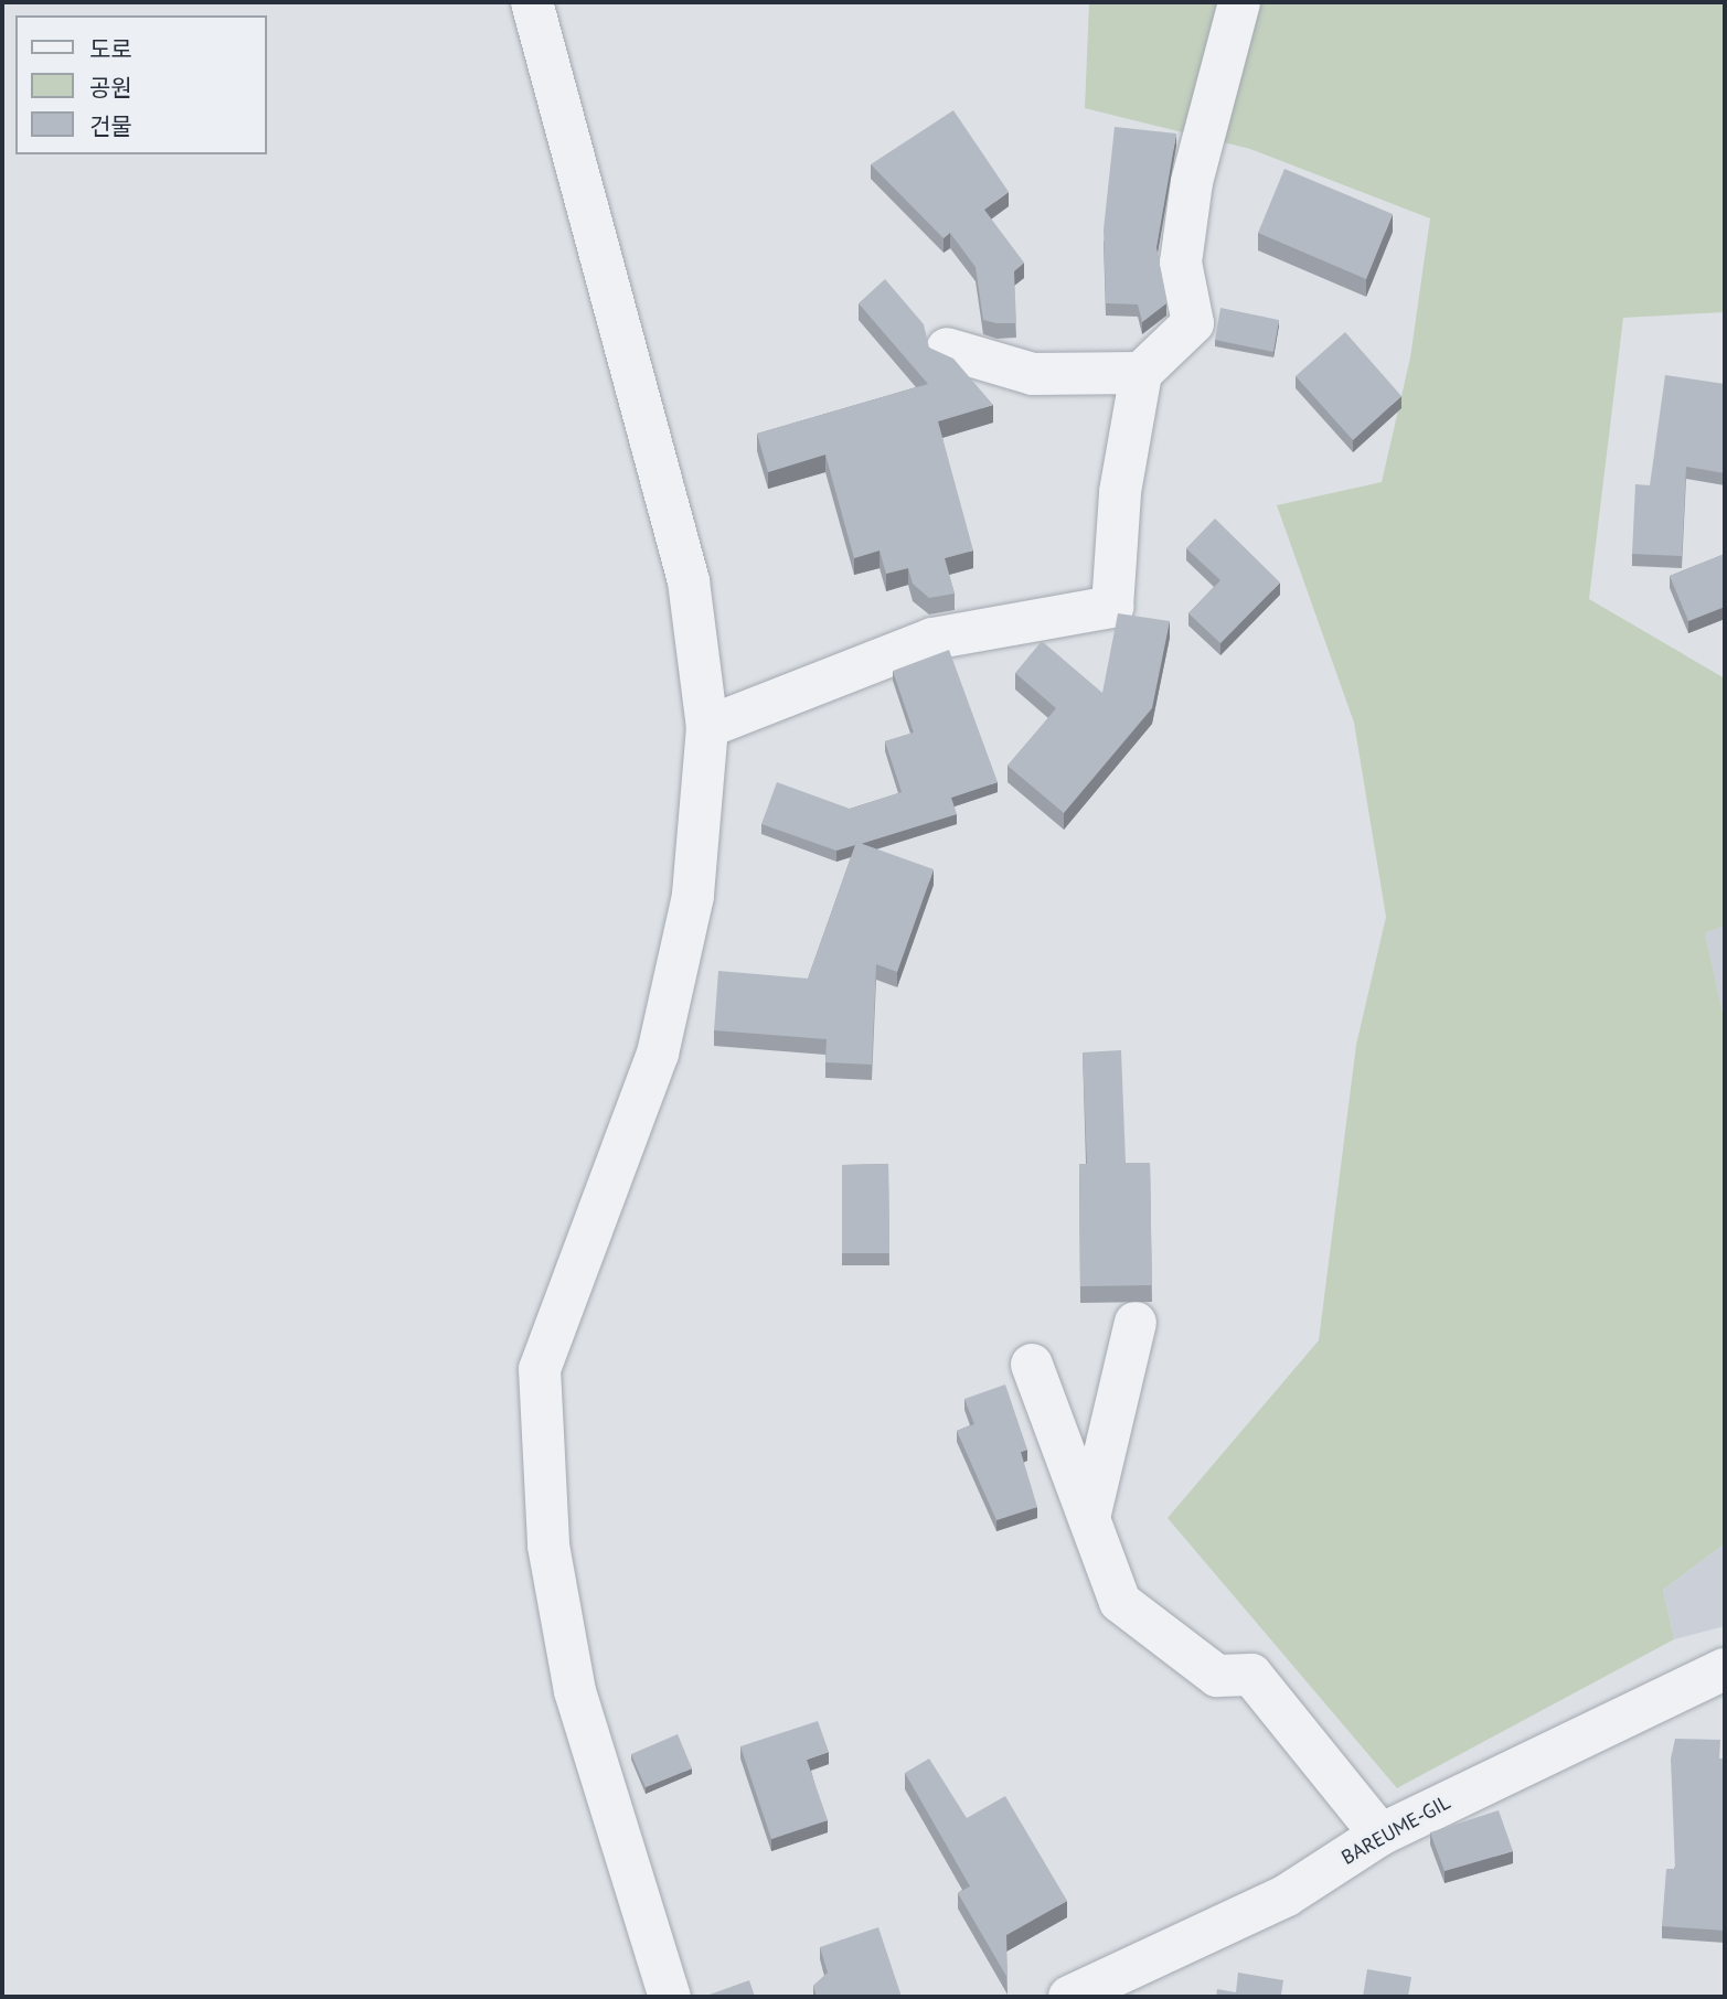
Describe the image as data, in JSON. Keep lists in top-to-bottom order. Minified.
{"streets":{"street":["BAREUME-GIL"]},"legend":["도로","공원","건물"]}
